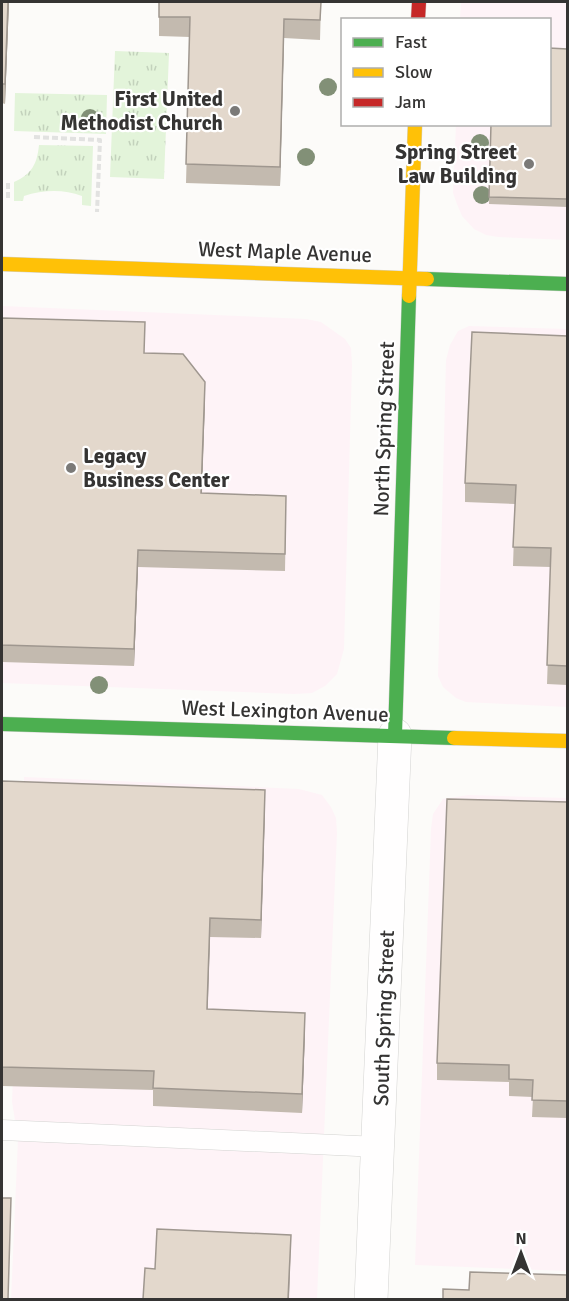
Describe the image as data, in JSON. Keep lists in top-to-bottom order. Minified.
{"streets":{"street":["West Maple Avenue","North Spring Street","West Lexington Avenue","South Spring Street"]},"crossings":[["West Maple Avenue","North Spring Street"],["North Spring Street","West Lexington Avenue"],["North Spring Street","South Spring Street"],["West Lexington Avenue","South Spring Street"]],"places":["First United Methodist Church","Spring Street Law Building","Legacy Business Center"],"legend":["Fast","Slow","Jam"],"north":"top"}
